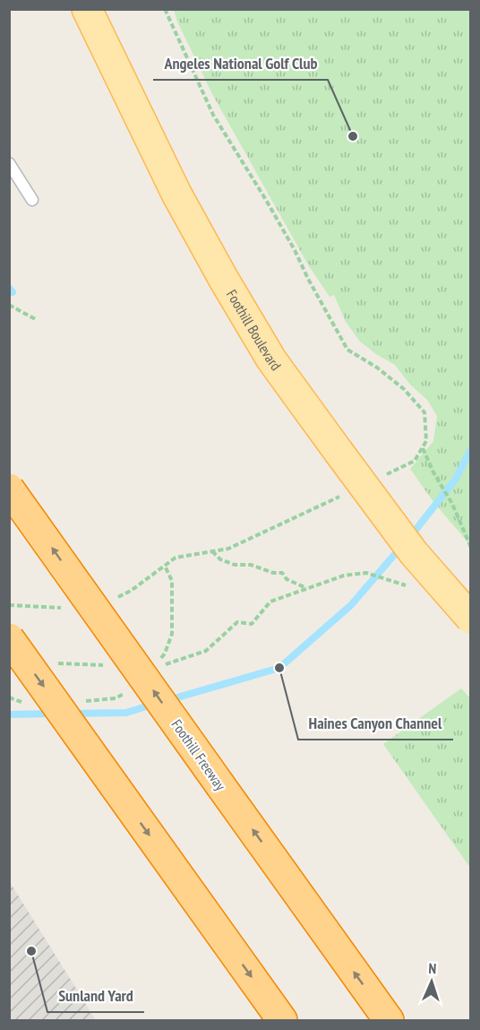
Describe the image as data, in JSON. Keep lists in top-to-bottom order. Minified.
{"streets":{"highway":["Foothill Freeway"],"main road":["Foothill Boulevard"]},"places":["Angeles National Golf Club","Haines Canyon Channel","Sunland Yard"],"north":"top"}
